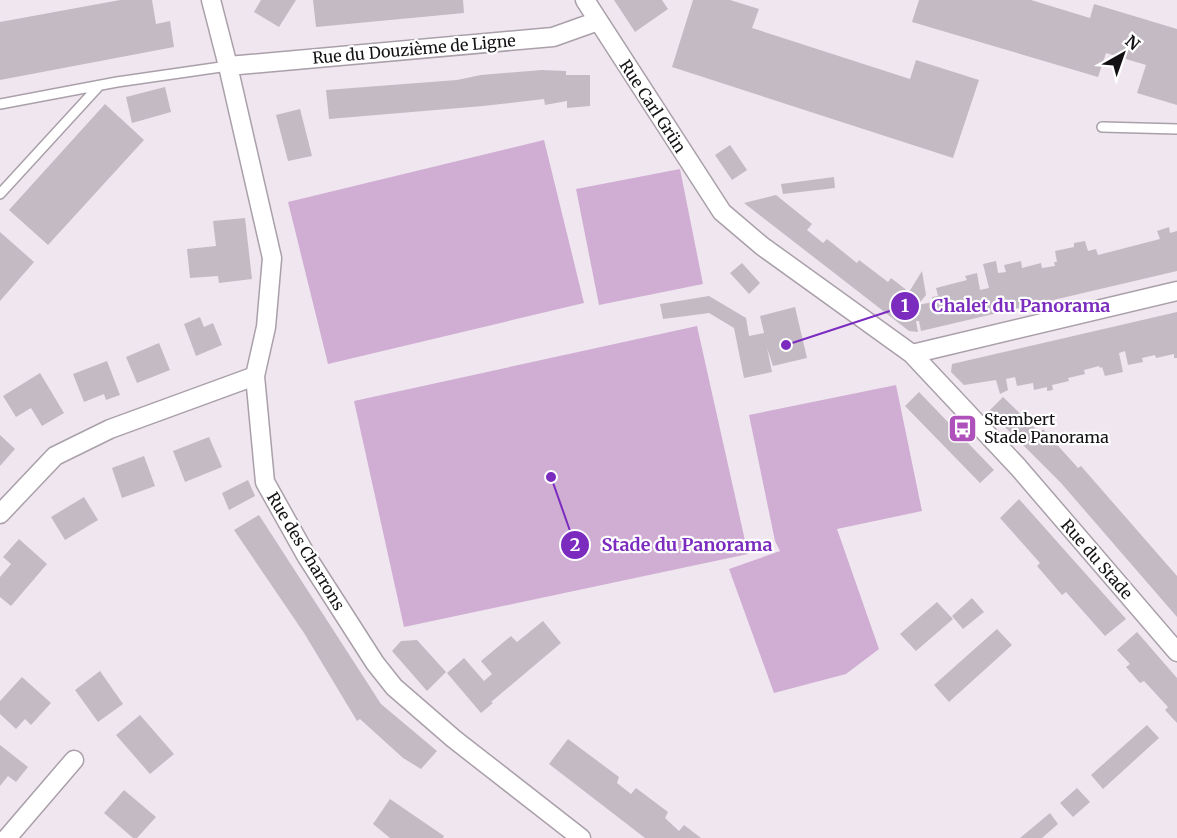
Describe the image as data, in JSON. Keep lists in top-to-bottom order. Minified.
{"streets":{"street":["Rue du Douzième de Ligne","Rue Carl Grün","Rue des Charrons","Rue du Stade"]},"crossings":[["Rue du Douzième de Ligne","Rue Carl Grün"],["Rue du Douzième de Ligne","Rue des Charrons"],["Rue Carl Grün","Rue du Stade"]],"places":{"other":["Chalet du Panorama","Stade du Panorama"],"bus stop":["Stembert Stade Panorama"]},"north":"top right"}
